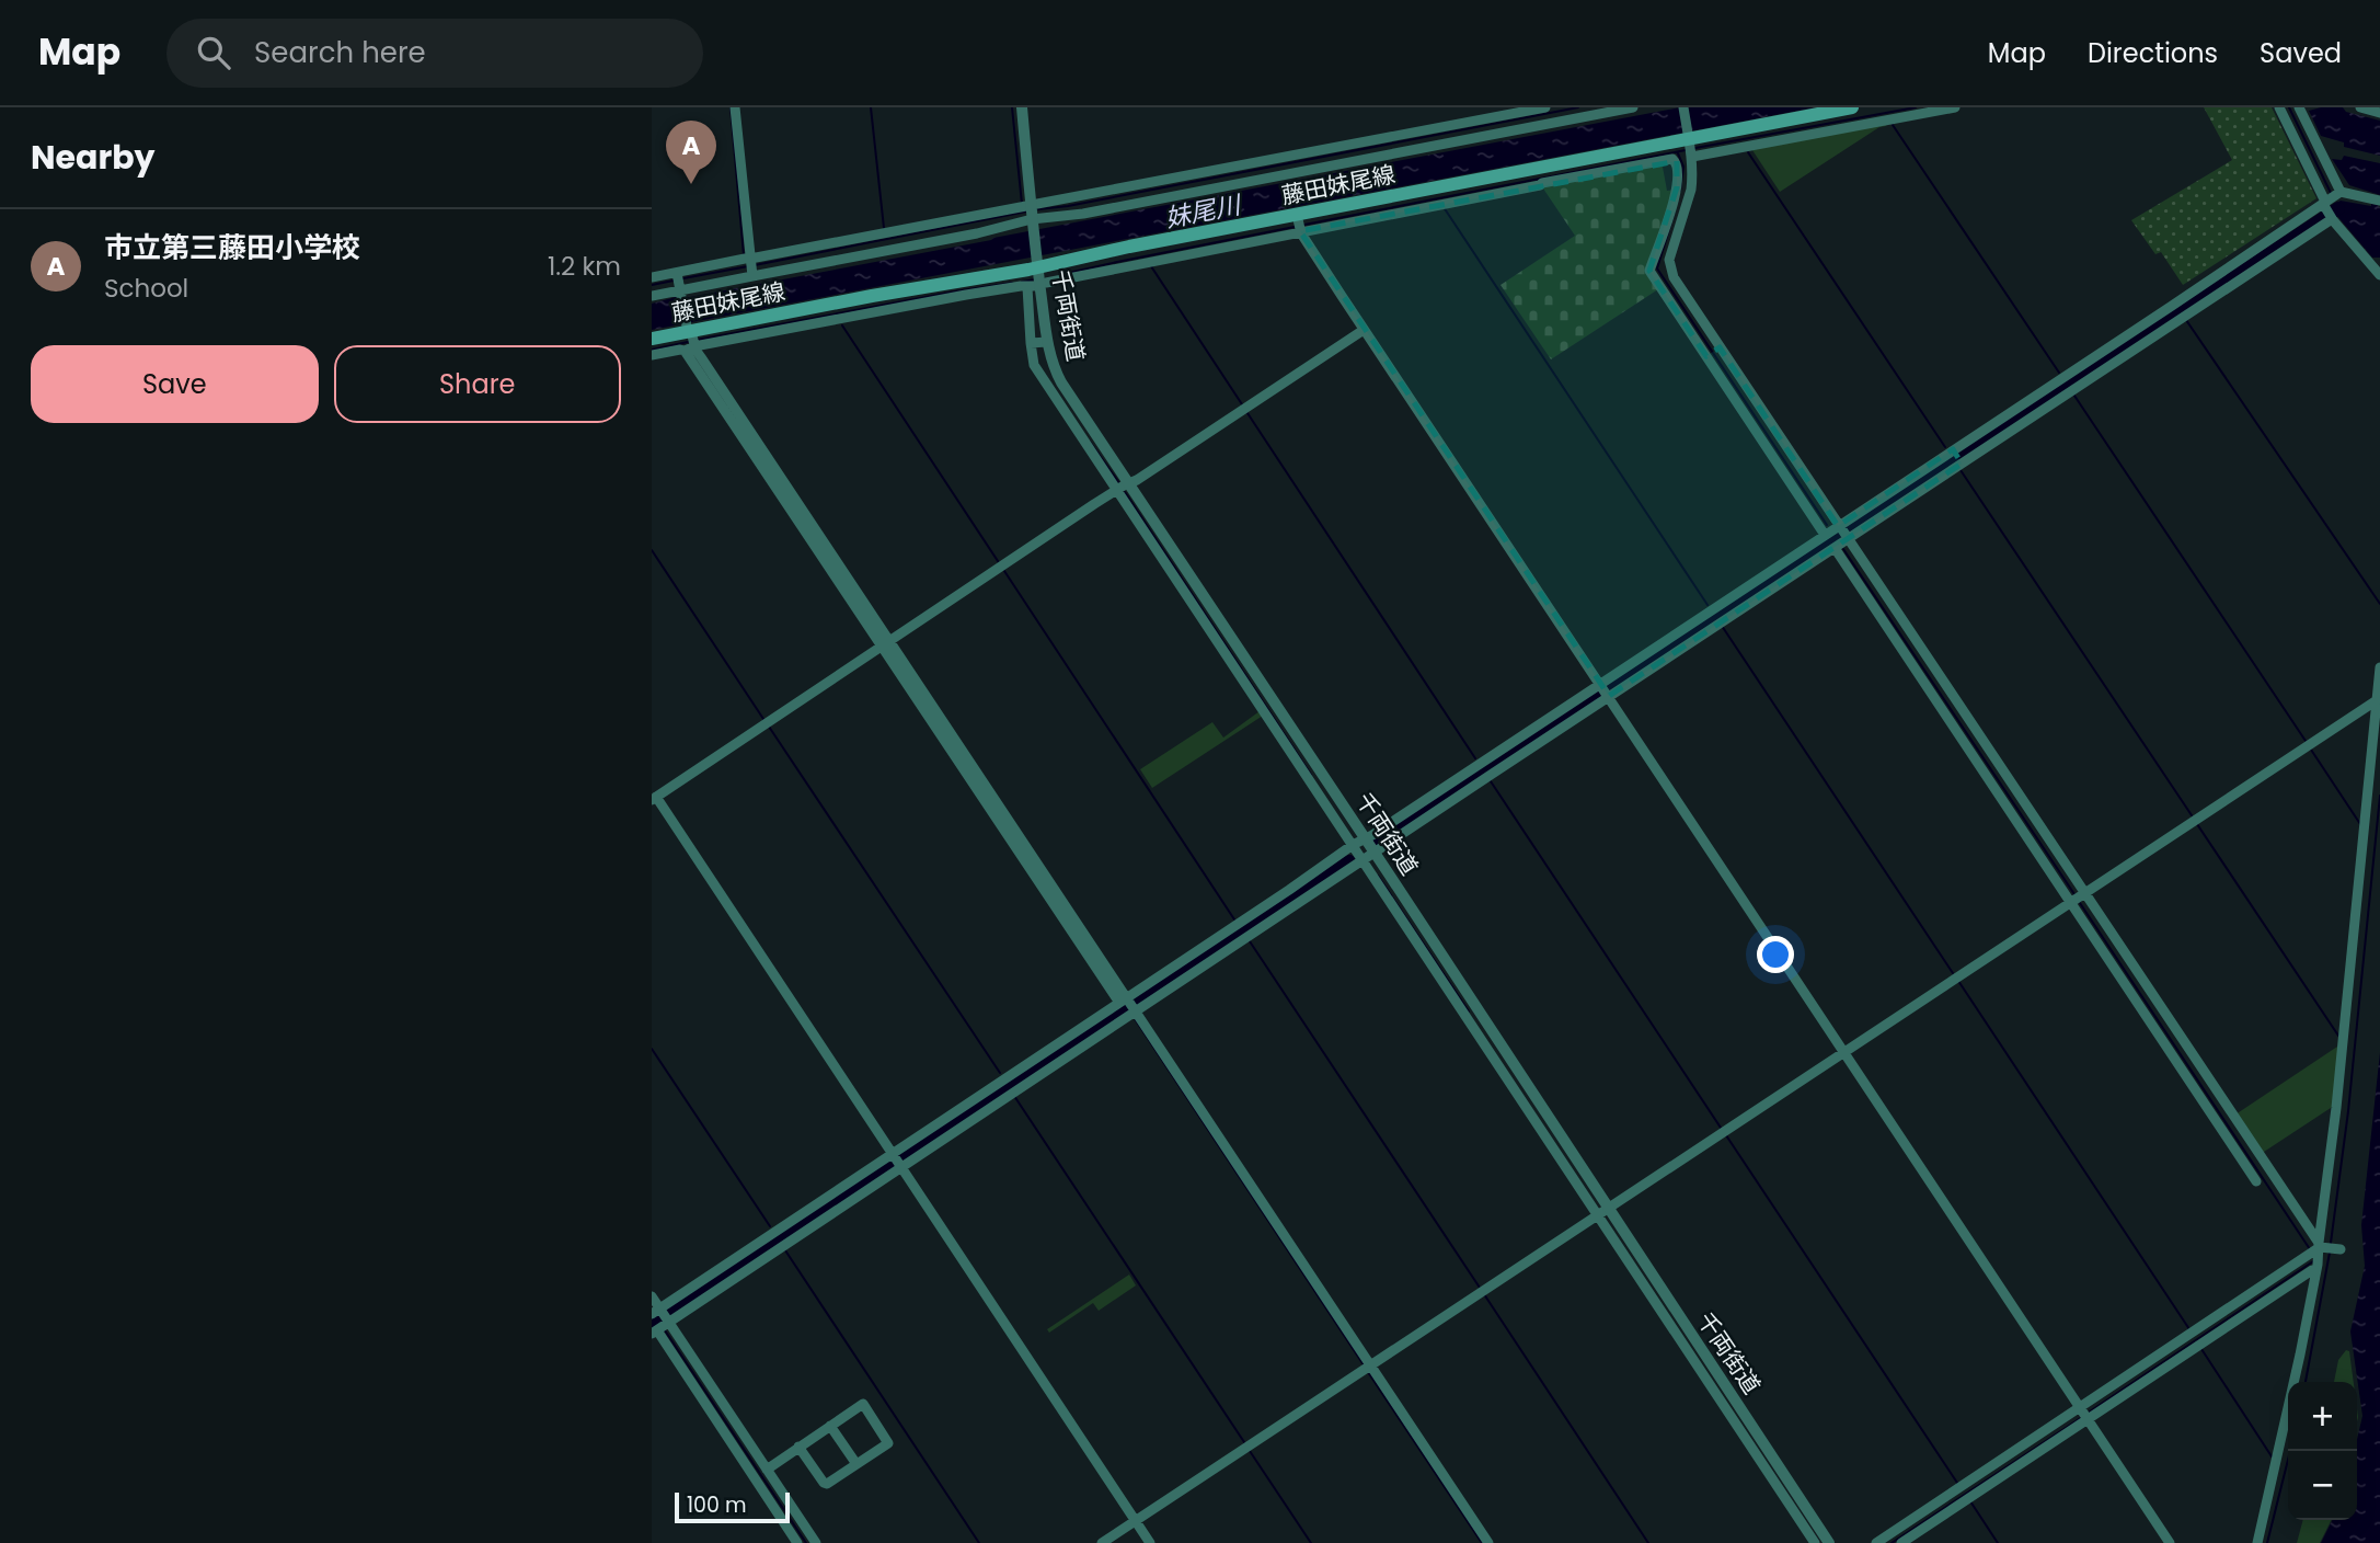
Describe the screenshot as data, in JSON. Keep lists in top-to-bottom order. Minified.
{"streets":{"main road":["藤田妹尾線"],"street":["千両街道"]},"crossings":[["藤田妹尾線","千両街道"]],"water":["妹尾川"],"scale_bar":"100 m","page":{"header":"Map","search":"Search here","nav":["Map","Directions","Saved"],"heading":"Nearby","pins":"A","list":[{"mark":"A","name":"市立第三藤田小学校","note":"School","value":"1.2 km"}],"buttons":["Save","Share"],"map_buttons":["+","−"],"scale":"100 m"}}
